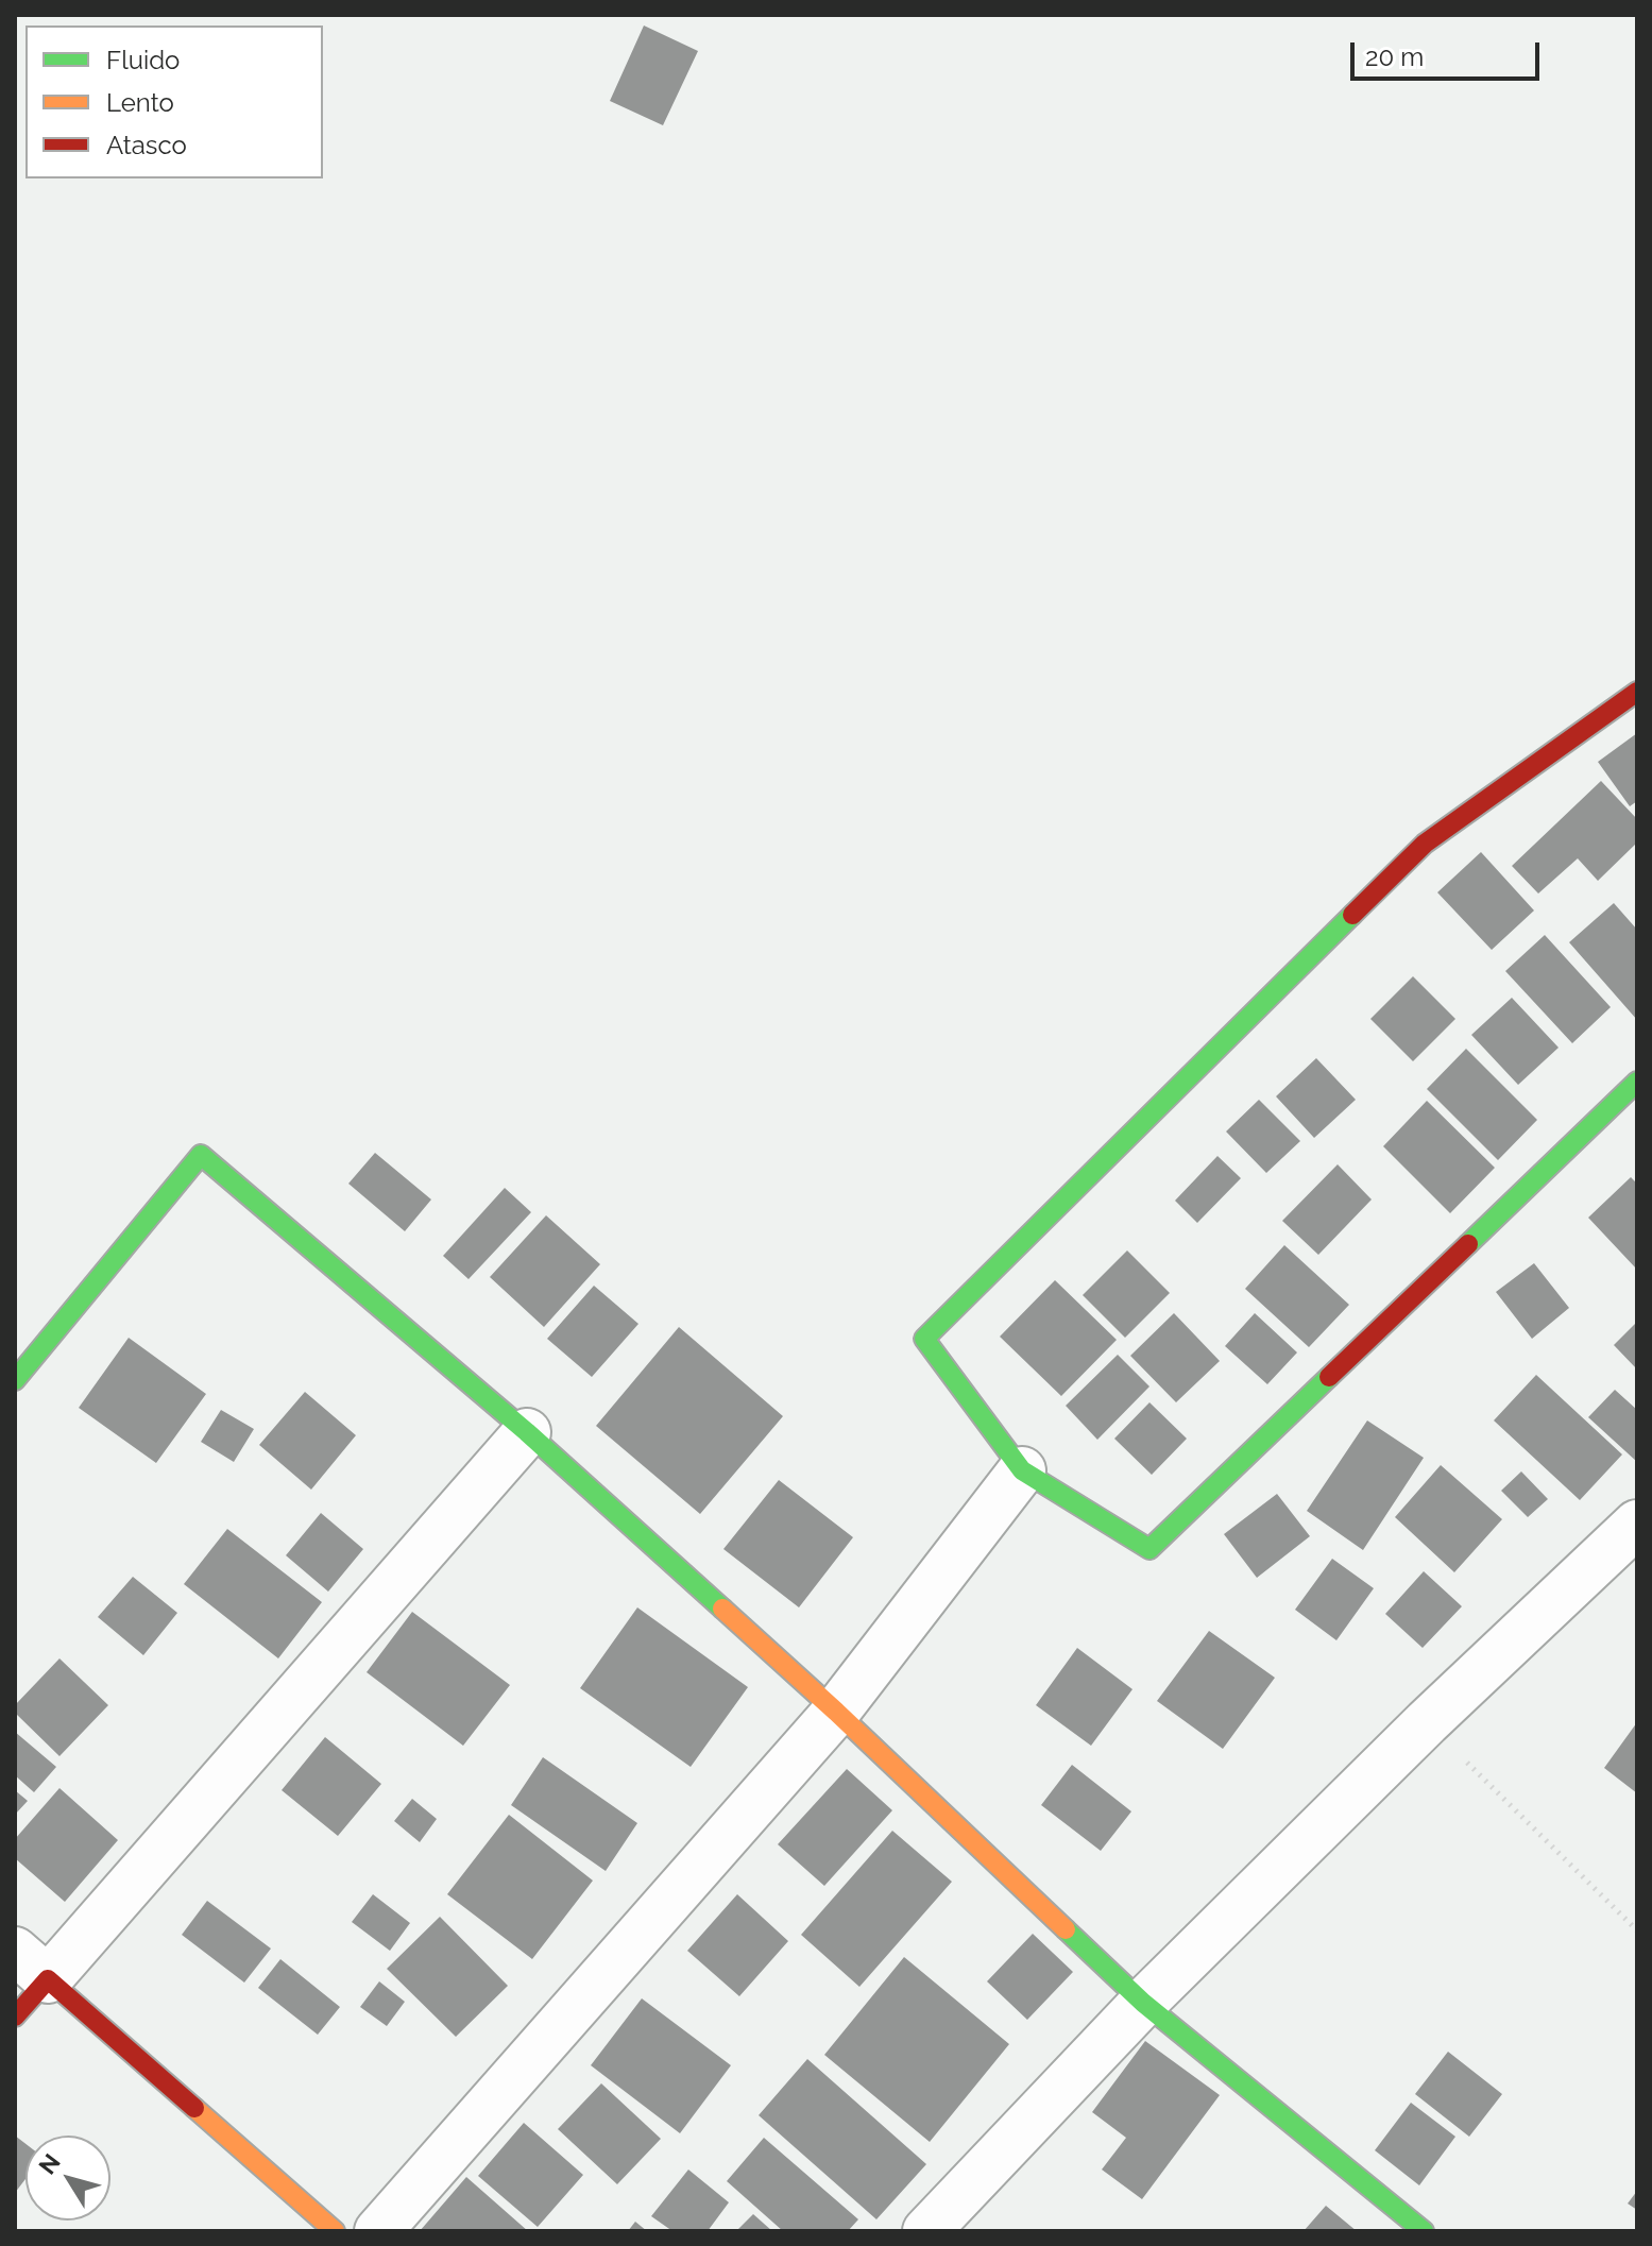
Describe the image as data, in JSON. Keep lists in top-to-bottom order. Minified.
{"legend":["Fluido","Lento","Atasco"],"scale_bar":"20 m","north":"top left"}
